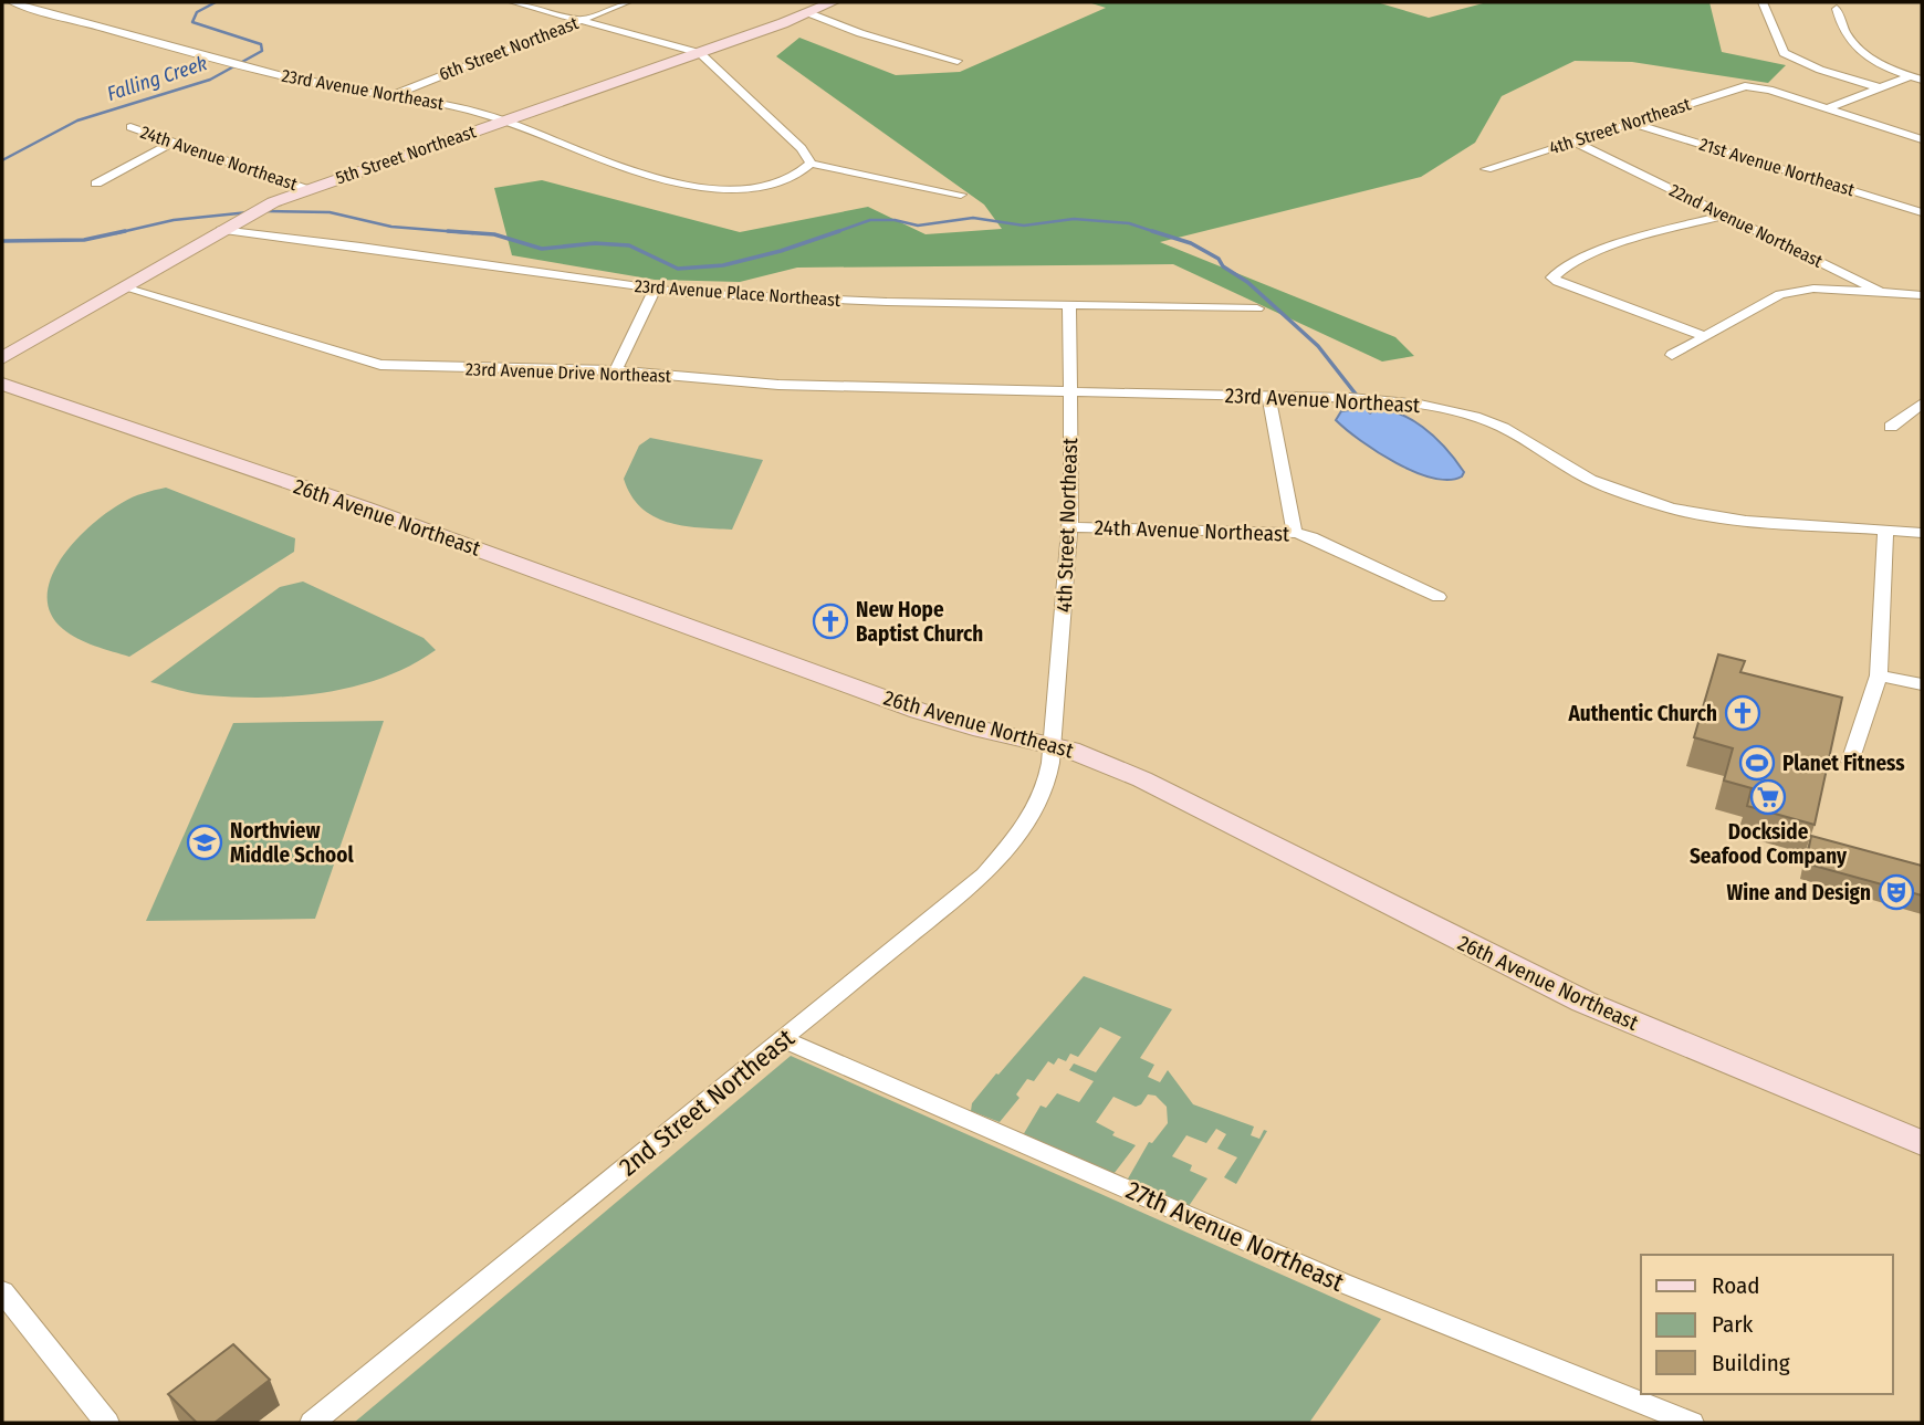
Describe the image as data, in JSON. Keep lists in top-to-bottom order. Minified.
{"streets":{"street":["6th Street Northeast","23rd Avenue Northeast","4th Street Northeast","5th Street Northeast","24th Avenue Northeast","21st Avenue Northeast","22nd Avenue Northeast","23rd Avenue Place Northeast","23rd Avenue Drive Northeast","26th Avenue Northeast","2nd Street Northeast","27th Avenue Northeast"]},"crossings":[["6th Street Northeast","23rd Avenue Northeast"],["23rd Avenue Northeast","4th Street Northeast"],["23rd Avenue Northeast","5th Street Northeast"],["23rd Avenue Northeast","23rd Avenue Drive Northeast"],["4th Street Northeast","24th Avenue Northeast"],["4th Street Northeast","21st Avenue Northeast"],["4th Street Northeast","22nd Avenue Northeast"],["4th Street Northeast","23rd Avenue Place Northeast"],["4th Street Northeast","23rd Avenue Drive Northeast"],["4th Street Northeast","26th Avenue Northeast"],["4th Street Northeast","2nd Street Northeast"],["5th Street Northeast","24th Avenue Northeast"],["5th Street Northeast","23rd Avenue Place Northeast"],["5th Street Northeast","23rd Avenue Drive Northeast"],["26th Avenue Northeast","2nd Street Northeast"],["2nd Street Northeast","27th Avenue Northeast"]],"water":["Falling Creek"],"places":{"church":["New Hope Baptist Church","Authentic Church"],"sports":["Planet Fitness"],"supermarket":["Dockside Seafood Company"],"school or university":["Northview Middle School"],"theatre":["Wine and Design"]},"legend":["Road","Park","Building"]}
